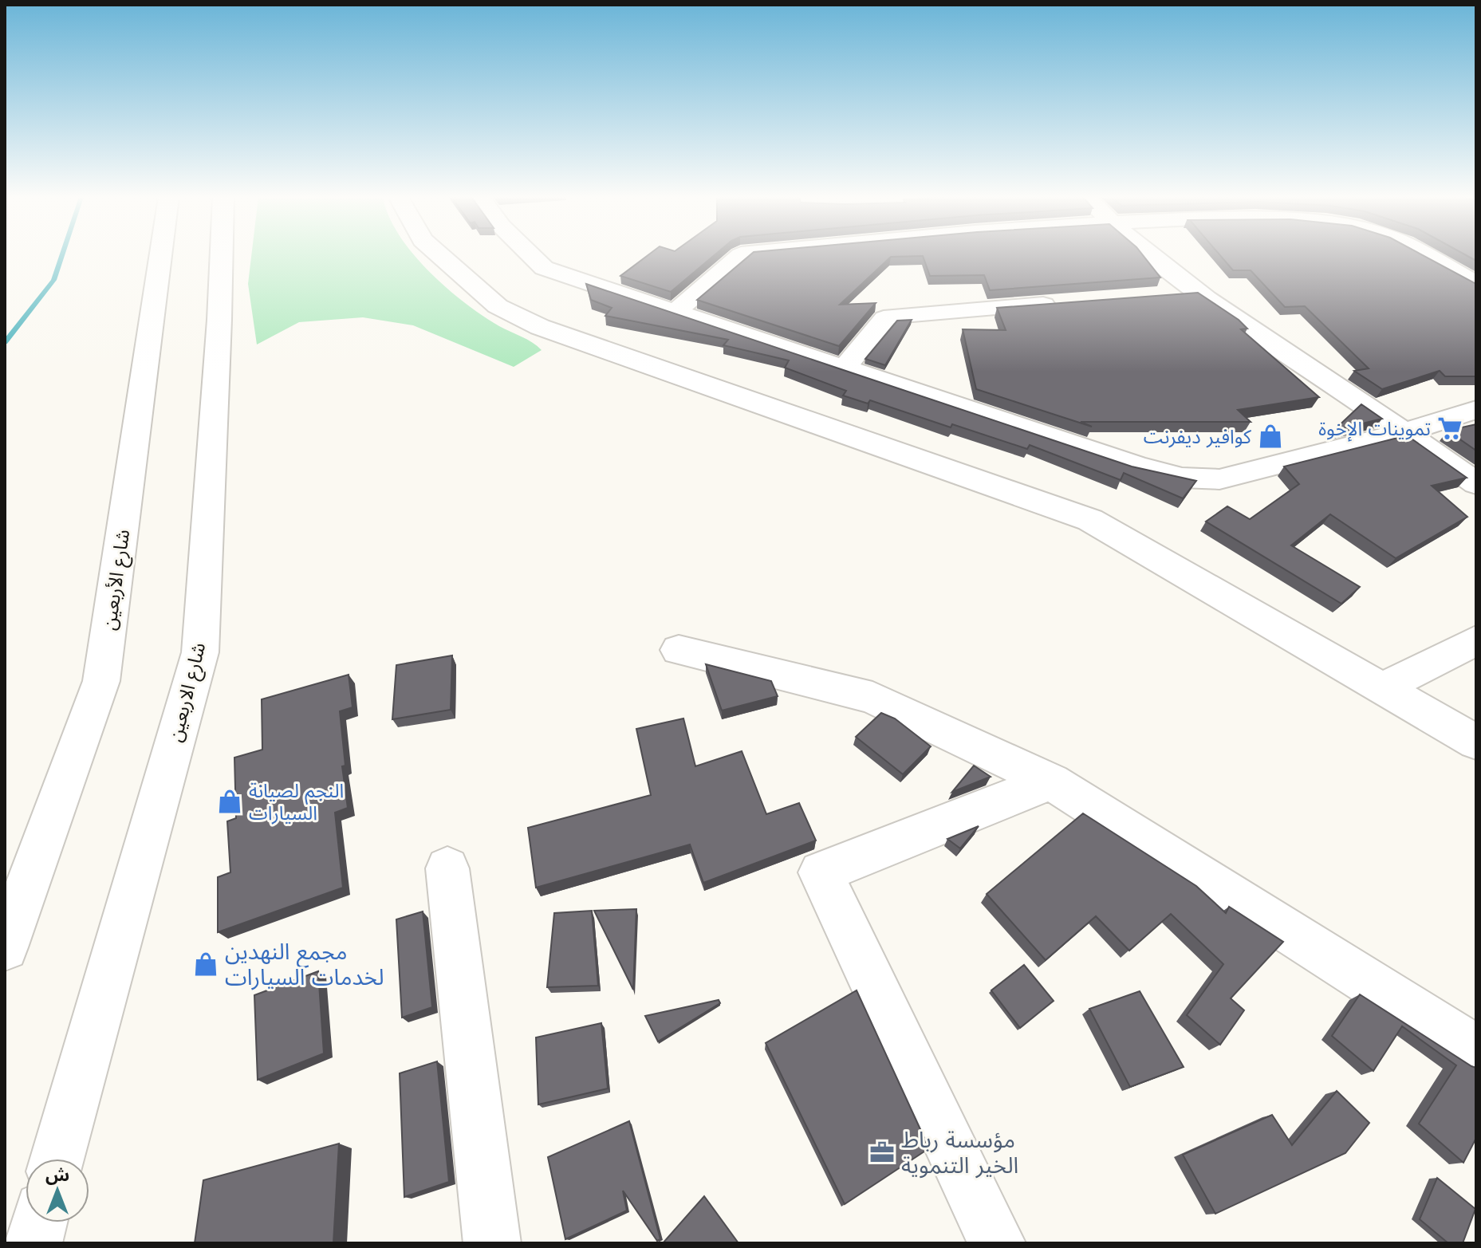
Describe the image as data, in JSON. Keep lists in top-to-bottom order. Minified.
{"streets":{"street":["شارع الأربعين","شارع الاربعين"]},"places":{"supermarket":["تموينات الإخوة"],"shop":["كوافير ديفرنت","النجم لصيانة السيارات","مجمع النهدين لخدمات السيارات"],"office":["مؤسسة رباط الخير التنموية"]},"north":"top"}
